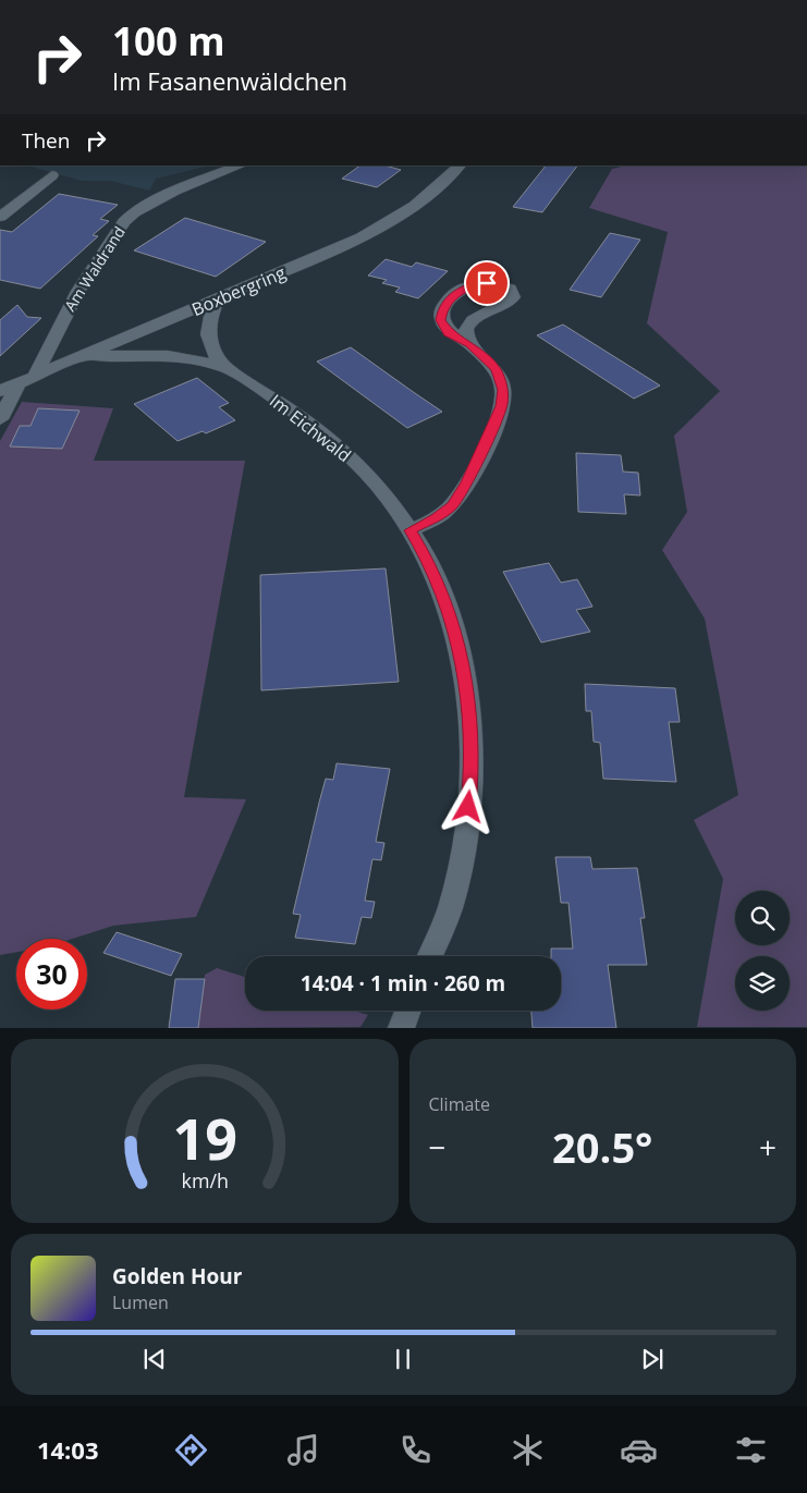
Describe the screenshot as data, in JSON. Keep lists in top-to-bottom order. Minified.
{"streets":{"street":["Am Waldrand","Boxbergring","Im Eichwald"]},"crossings":[["Am Waldrand","Boxbergring"],["Boxbergring","Im Eichwald"]],"page":{"turn":["100 m","Im Fasanenwäldchen"],"then":"Then","limit":"30","trip":"14:04 · 1 min · 260 m","tile":"Climate","heat":["−","20.5°","+"],"song":["Golden Hour","Lumen"],"tabs":"14:03","gauge":["19","km/h"]}}
